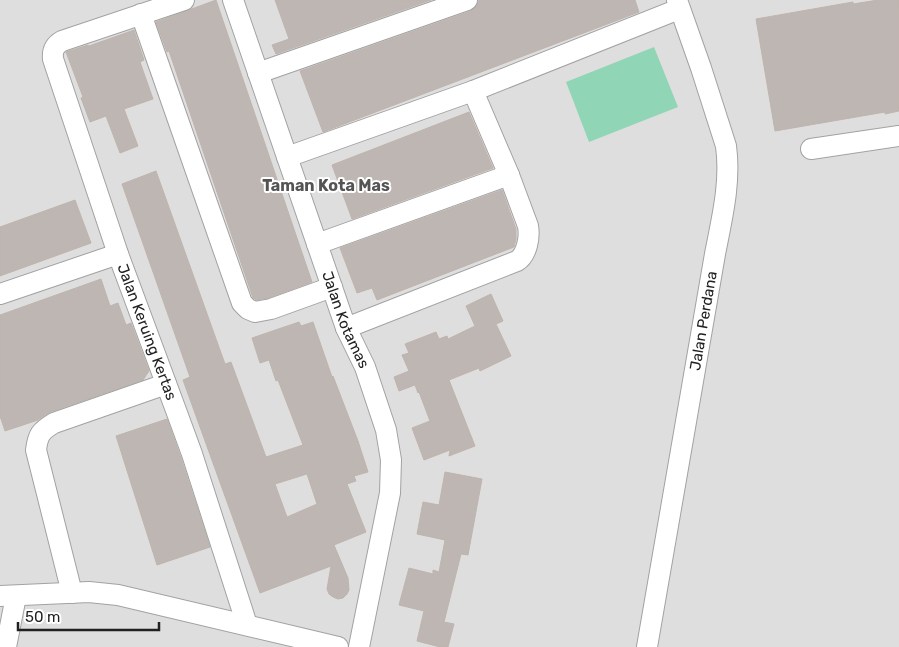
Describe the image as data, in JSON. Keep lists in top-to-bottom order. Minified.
{"streets":{"street":["Jalan Kotamas","Jalan Perdana","Jalan Keruing Kertas"]},"districts":["Taman Kota Mas"],"scale_bar":"50 m"}
